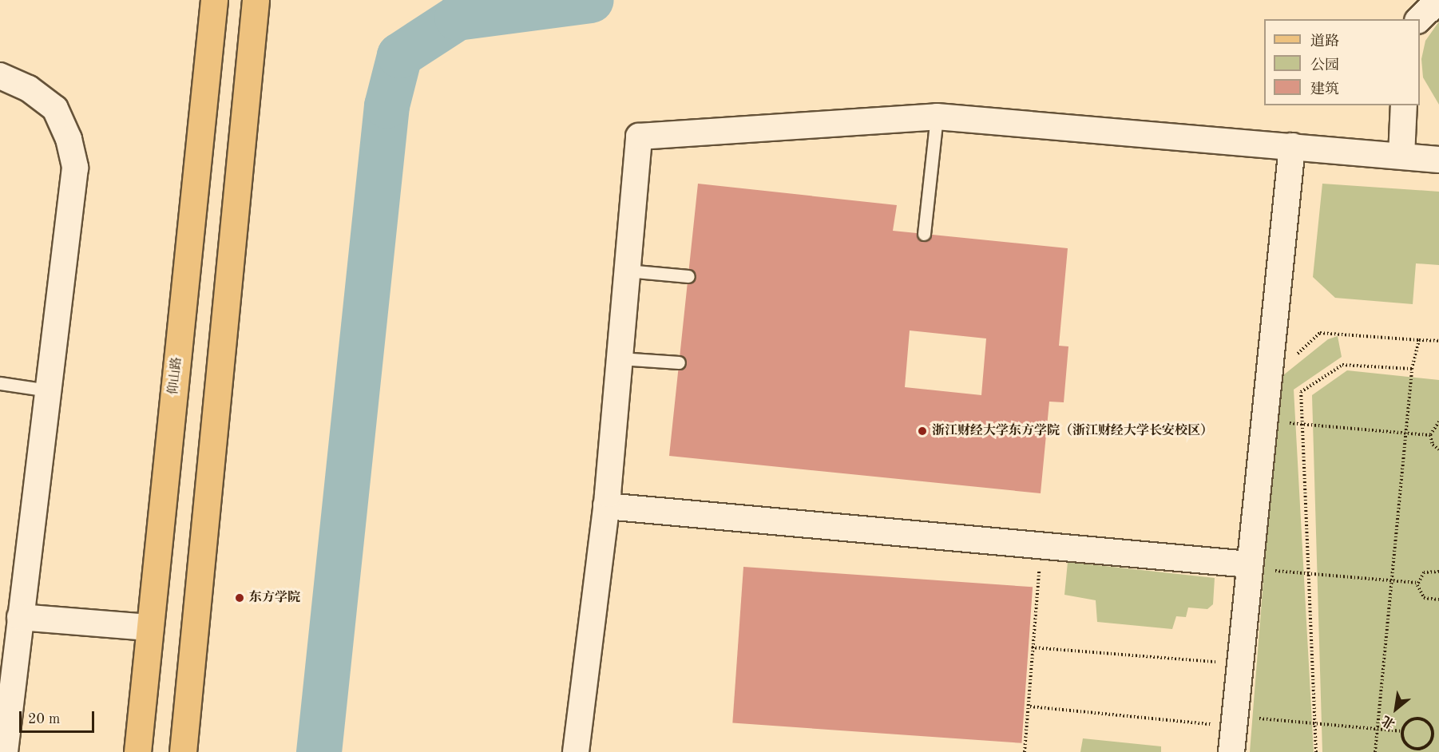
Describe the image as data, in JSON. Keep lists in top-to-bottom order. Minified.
{"streets":{"main road":["仰山路"]},"places":["浙江财经大学东方学院（浙江财经大学长安校区）","东方学院"],"legend":["道路","公园","建筑"],"scale_bar":"20 m","north":"bottom left"}
